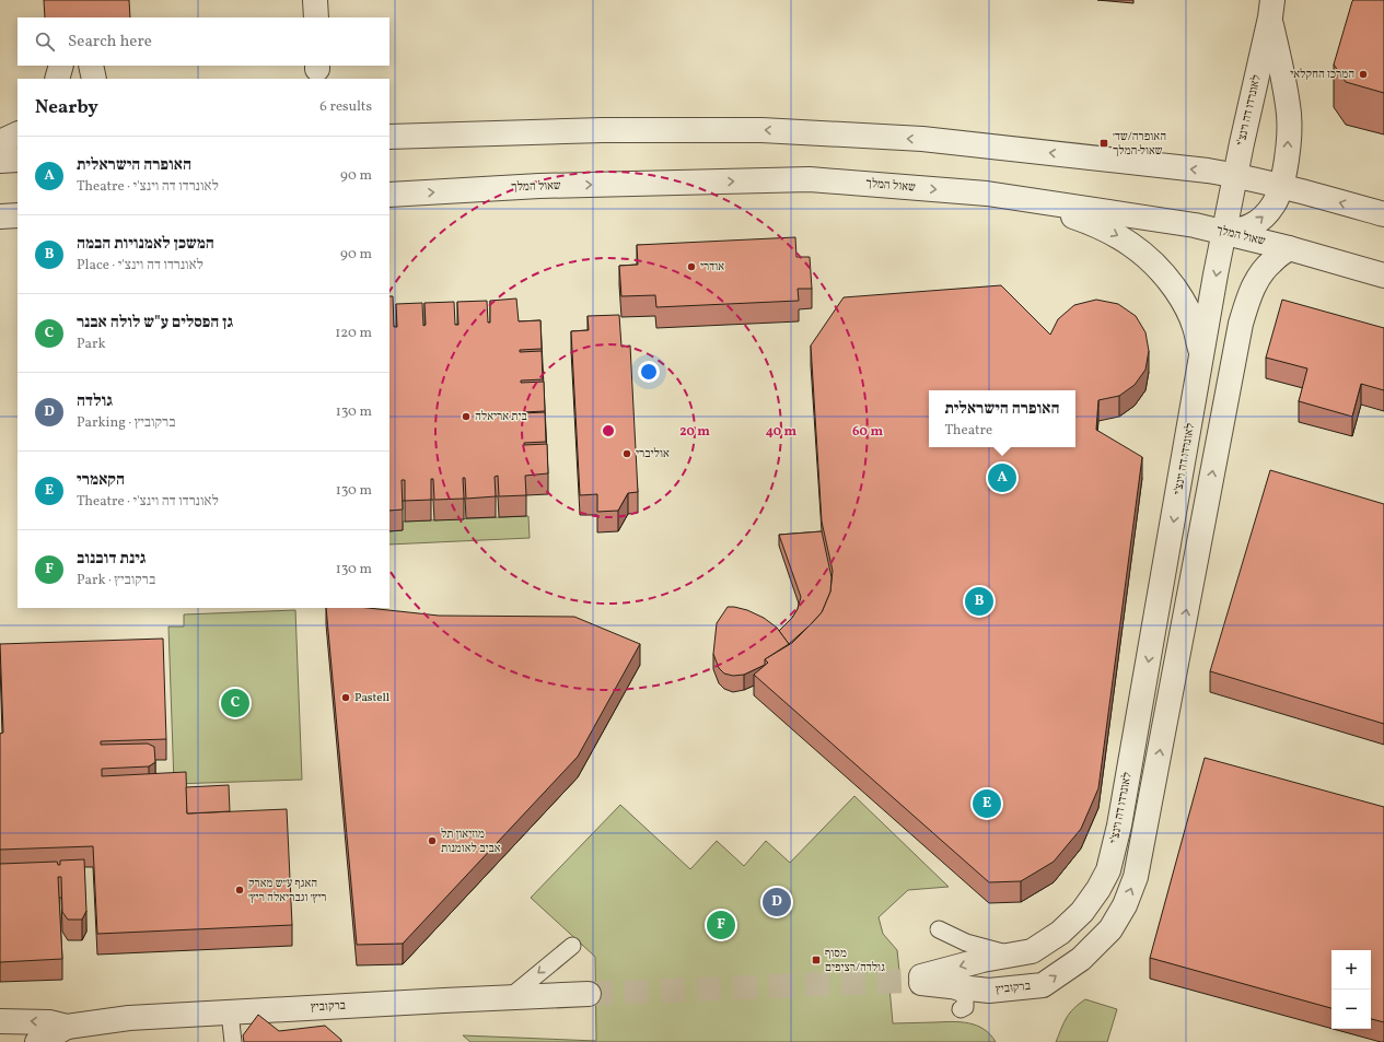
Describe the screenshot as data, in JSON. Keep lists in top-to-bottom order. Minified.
{"streets":{"street":["לאונרדו דה וינצ'י","שאול המלך","ברקוביץ"]},"crossings":[["לאונרדו דה וינצ'י","שאול המלך"],["שאול המלך","ברקוביץ"]],"one_way":["לאונרדו דה וינצ'י","ברקוביץ"],"places":{"other":["המרכז החקלאי","אודרי","בית אריאלה","אוליברי","Pastell","מוזיאון תל אביב לאומנות","האגף ע״ש מארק ריץ׳ וגבריאלה ריץ׳"],"transit":["האופרה/שד׳ שאול המלך","מסוף גולדה/רציפים"]},"page":{"search":"Search here","heading":["Nearby","6 results"],"list":[{"mark":"A","name":"האופרה הישראלית","note":"Theatre · לאונרדו דה וינצ'י","value":"90 m"},{"mark":"B","name":"המשכן לאמנויות הבמה","note":"Place · לאונרדו דה וינצ'י","value":"90 m"},{"mark":"C","name":"גן הפסלים ע\"ש לולה אבנר","note":"Park","value":"120 m"},{"mark":"D","name":"גולדה","note":"Parking · ברקוביץ","value":"130 m"},{"mark":"E","name":"הקאמרי","note":"Theatre · לאונרדו דה וינצ'י","value":"130 m"},{"mark":"F","name":"גינת דובנוב","note":"Park · ברקוביץ","value":"130 m"}],"popup":["האופרה הישראלית","Theatre"],"pins":["A","B","C","E","D","F"],"map_buttons":["+","−"]},"rings":["20 m","40 m","60 m"]}
